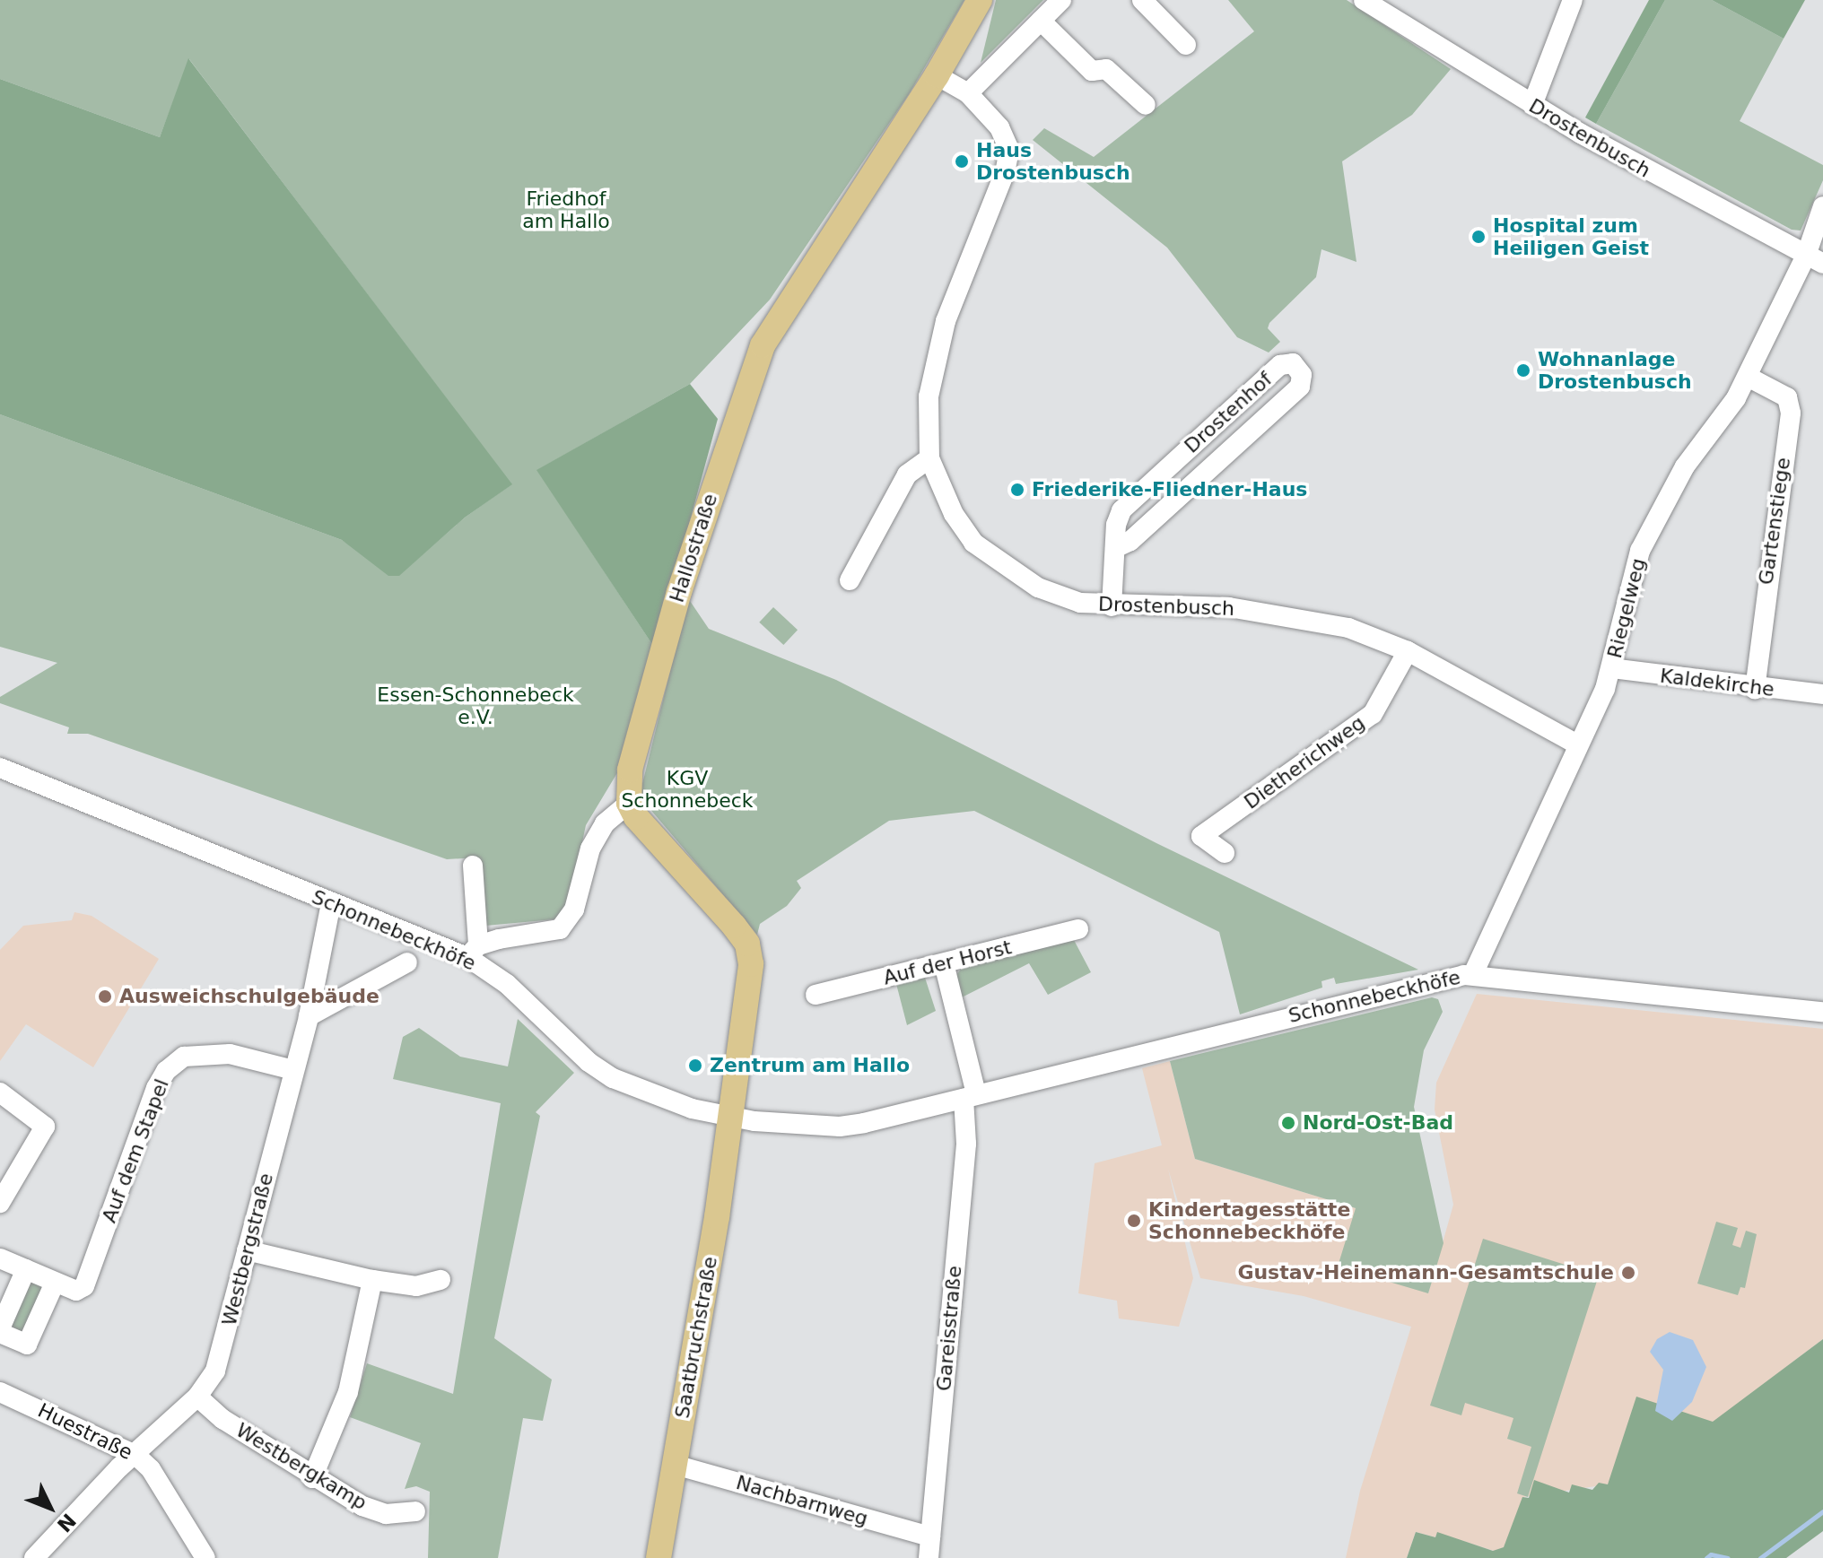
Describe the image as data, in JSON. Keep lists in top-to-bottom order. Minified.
{"streets":{"main road":["Hallostraße","Saatbruchstraße"],"street":["Drostenbusch","Drostenhof","Gartenstiege","Riegelweg","Kaldekirche","Dietherichweg","Schonnebeckhöfe","Auf der Horst","Auf dem Stapel","Westbergstraße","Gareisstraße","Huestraße","Westbergkamp","Nachbarnweg"]},"crossings":[["Drostenbusch","Drostenhof"],["Drostenbusch","Hallostraße"],["Drostenbusch","Riegelweg"],["Drostenbusch","Dietherichweg"],["Gartenstiege","Riegelweg"],["Gartenstiege","Kaldekirche"],["Riegelweg","Kaldekirche"],["Riegelweg","Schonnebeckhöfe"],["Schonnebeckhöfe","Westbergstraße"],["Schonnebeckhöfe","Gareisstraße"],["Schonnebeckhöfe","Saatbruchstraße"],["Auf dem Stapel","Westbergstraße"],["Westbergstraße","Huestraße"],["Westbergstraße","Westbergkamp"],["Gareisstraße","Nachbarnweg"],["Saatbruchstraße","Nachbarnweg"]],"parks":["Friedhof am Hallo","Essen-Schonnebeck e.V.","KGV Schonnebeck"],"places":["Haus Drostenbusch","Hospital zum Heiligen Geist","Wohnanlage Drostenbusch","Friederike-Fliedner-Haus","Ausweichschulgebäude","Zentrum am Hallo","Nord-Ost-Bad","Kindertagesstätte Schonnebeckhöfe","Gustav-Heinemann-Gesamtschule"],"north":"bottom right"}
